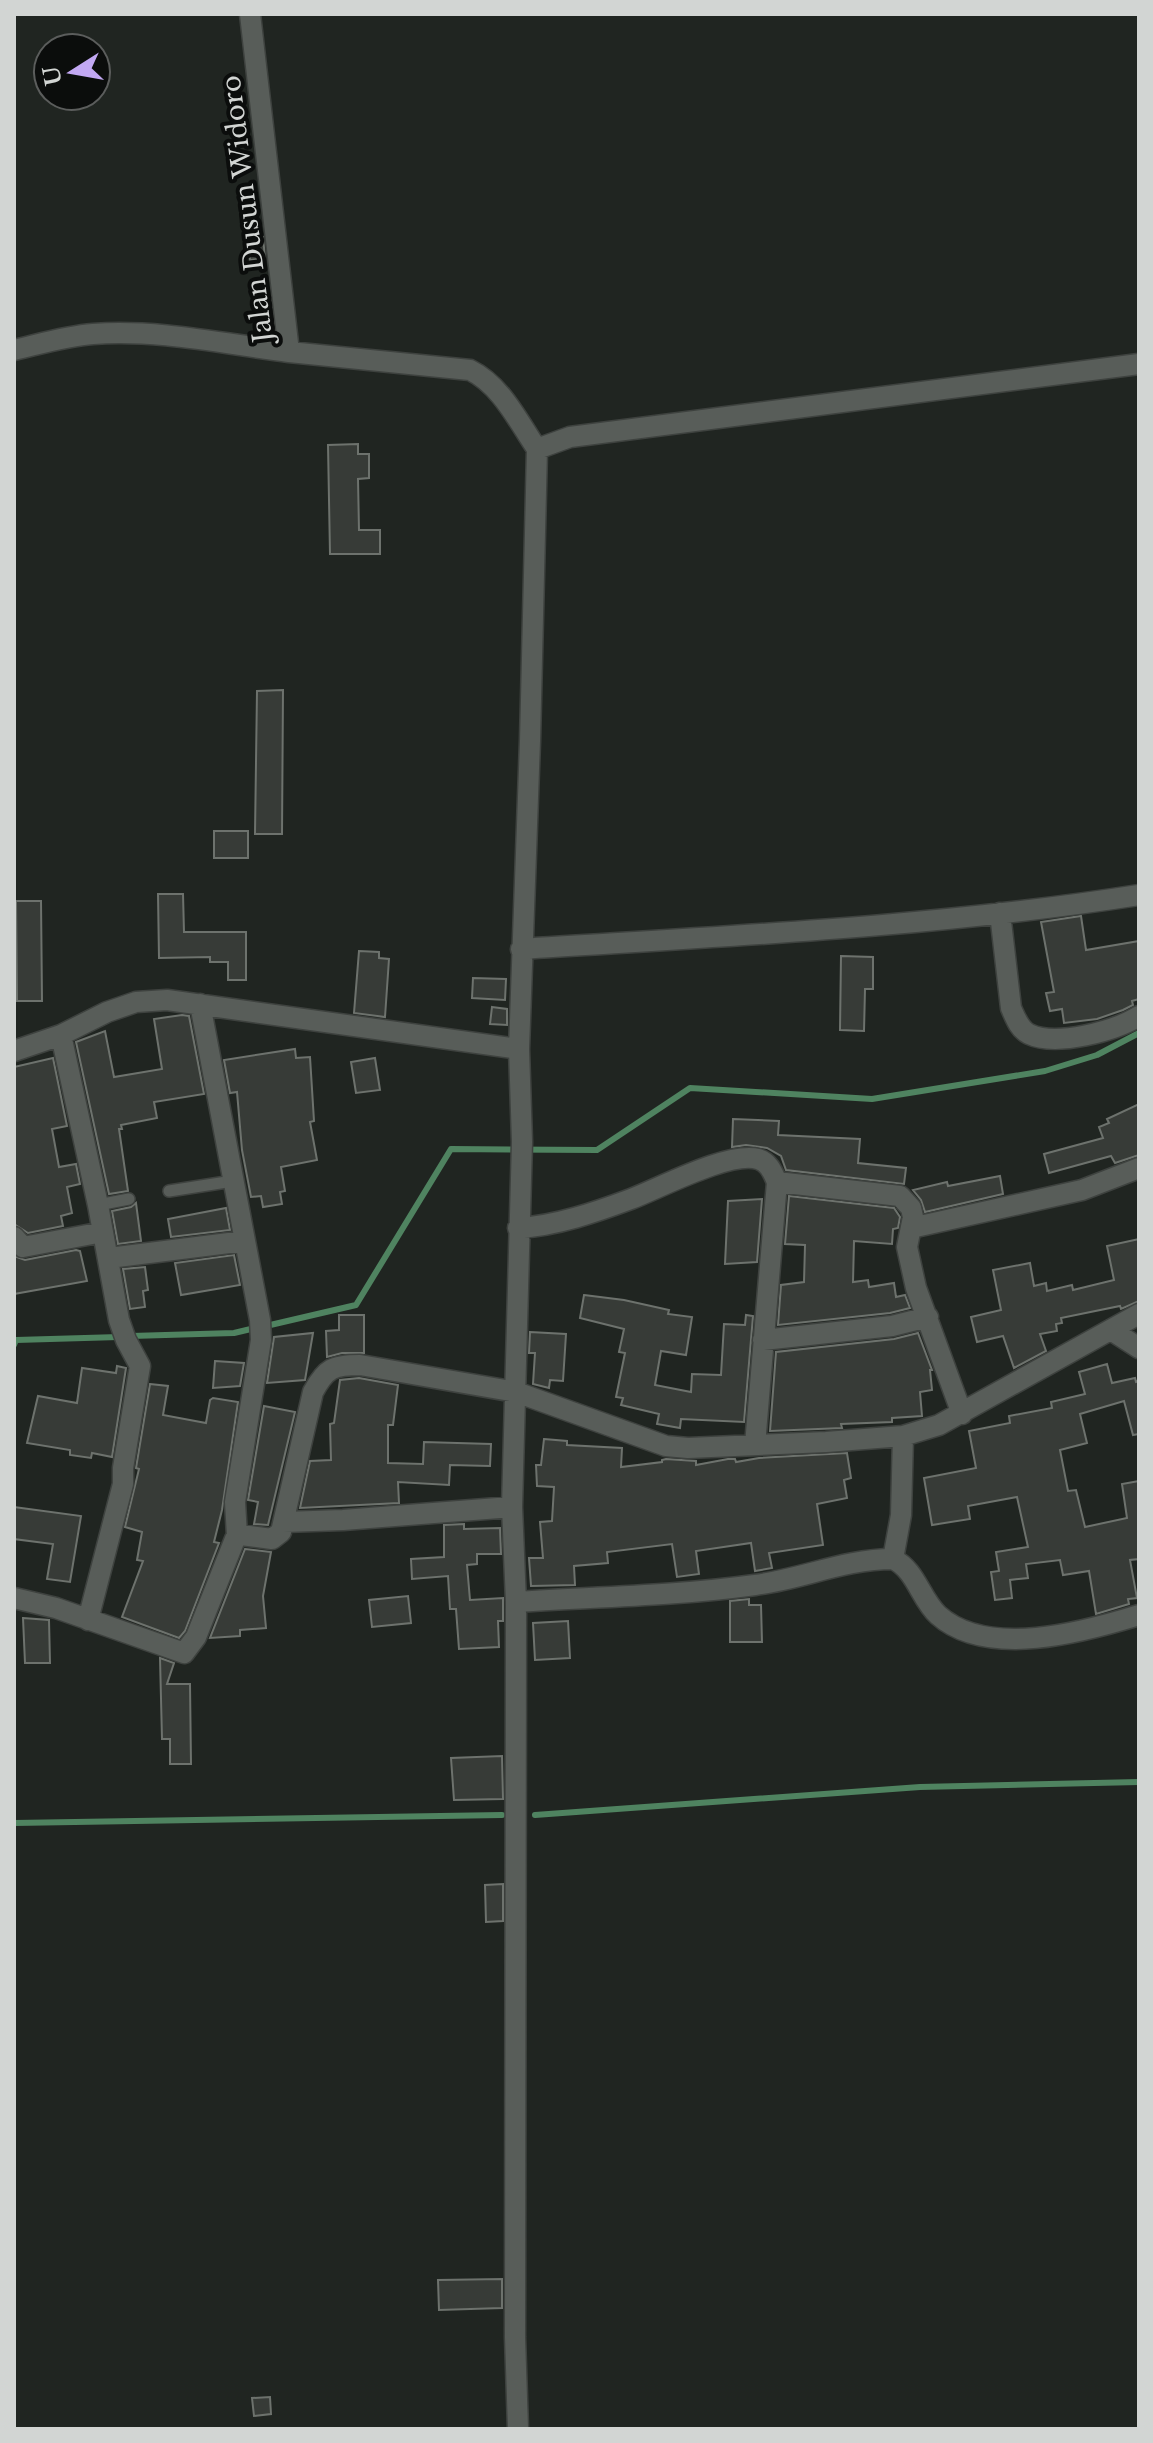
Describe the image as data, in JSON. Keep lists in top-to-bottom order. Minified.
{"streets":{"street":["Jalan Dusun Widoro"]},"north":"left"}
